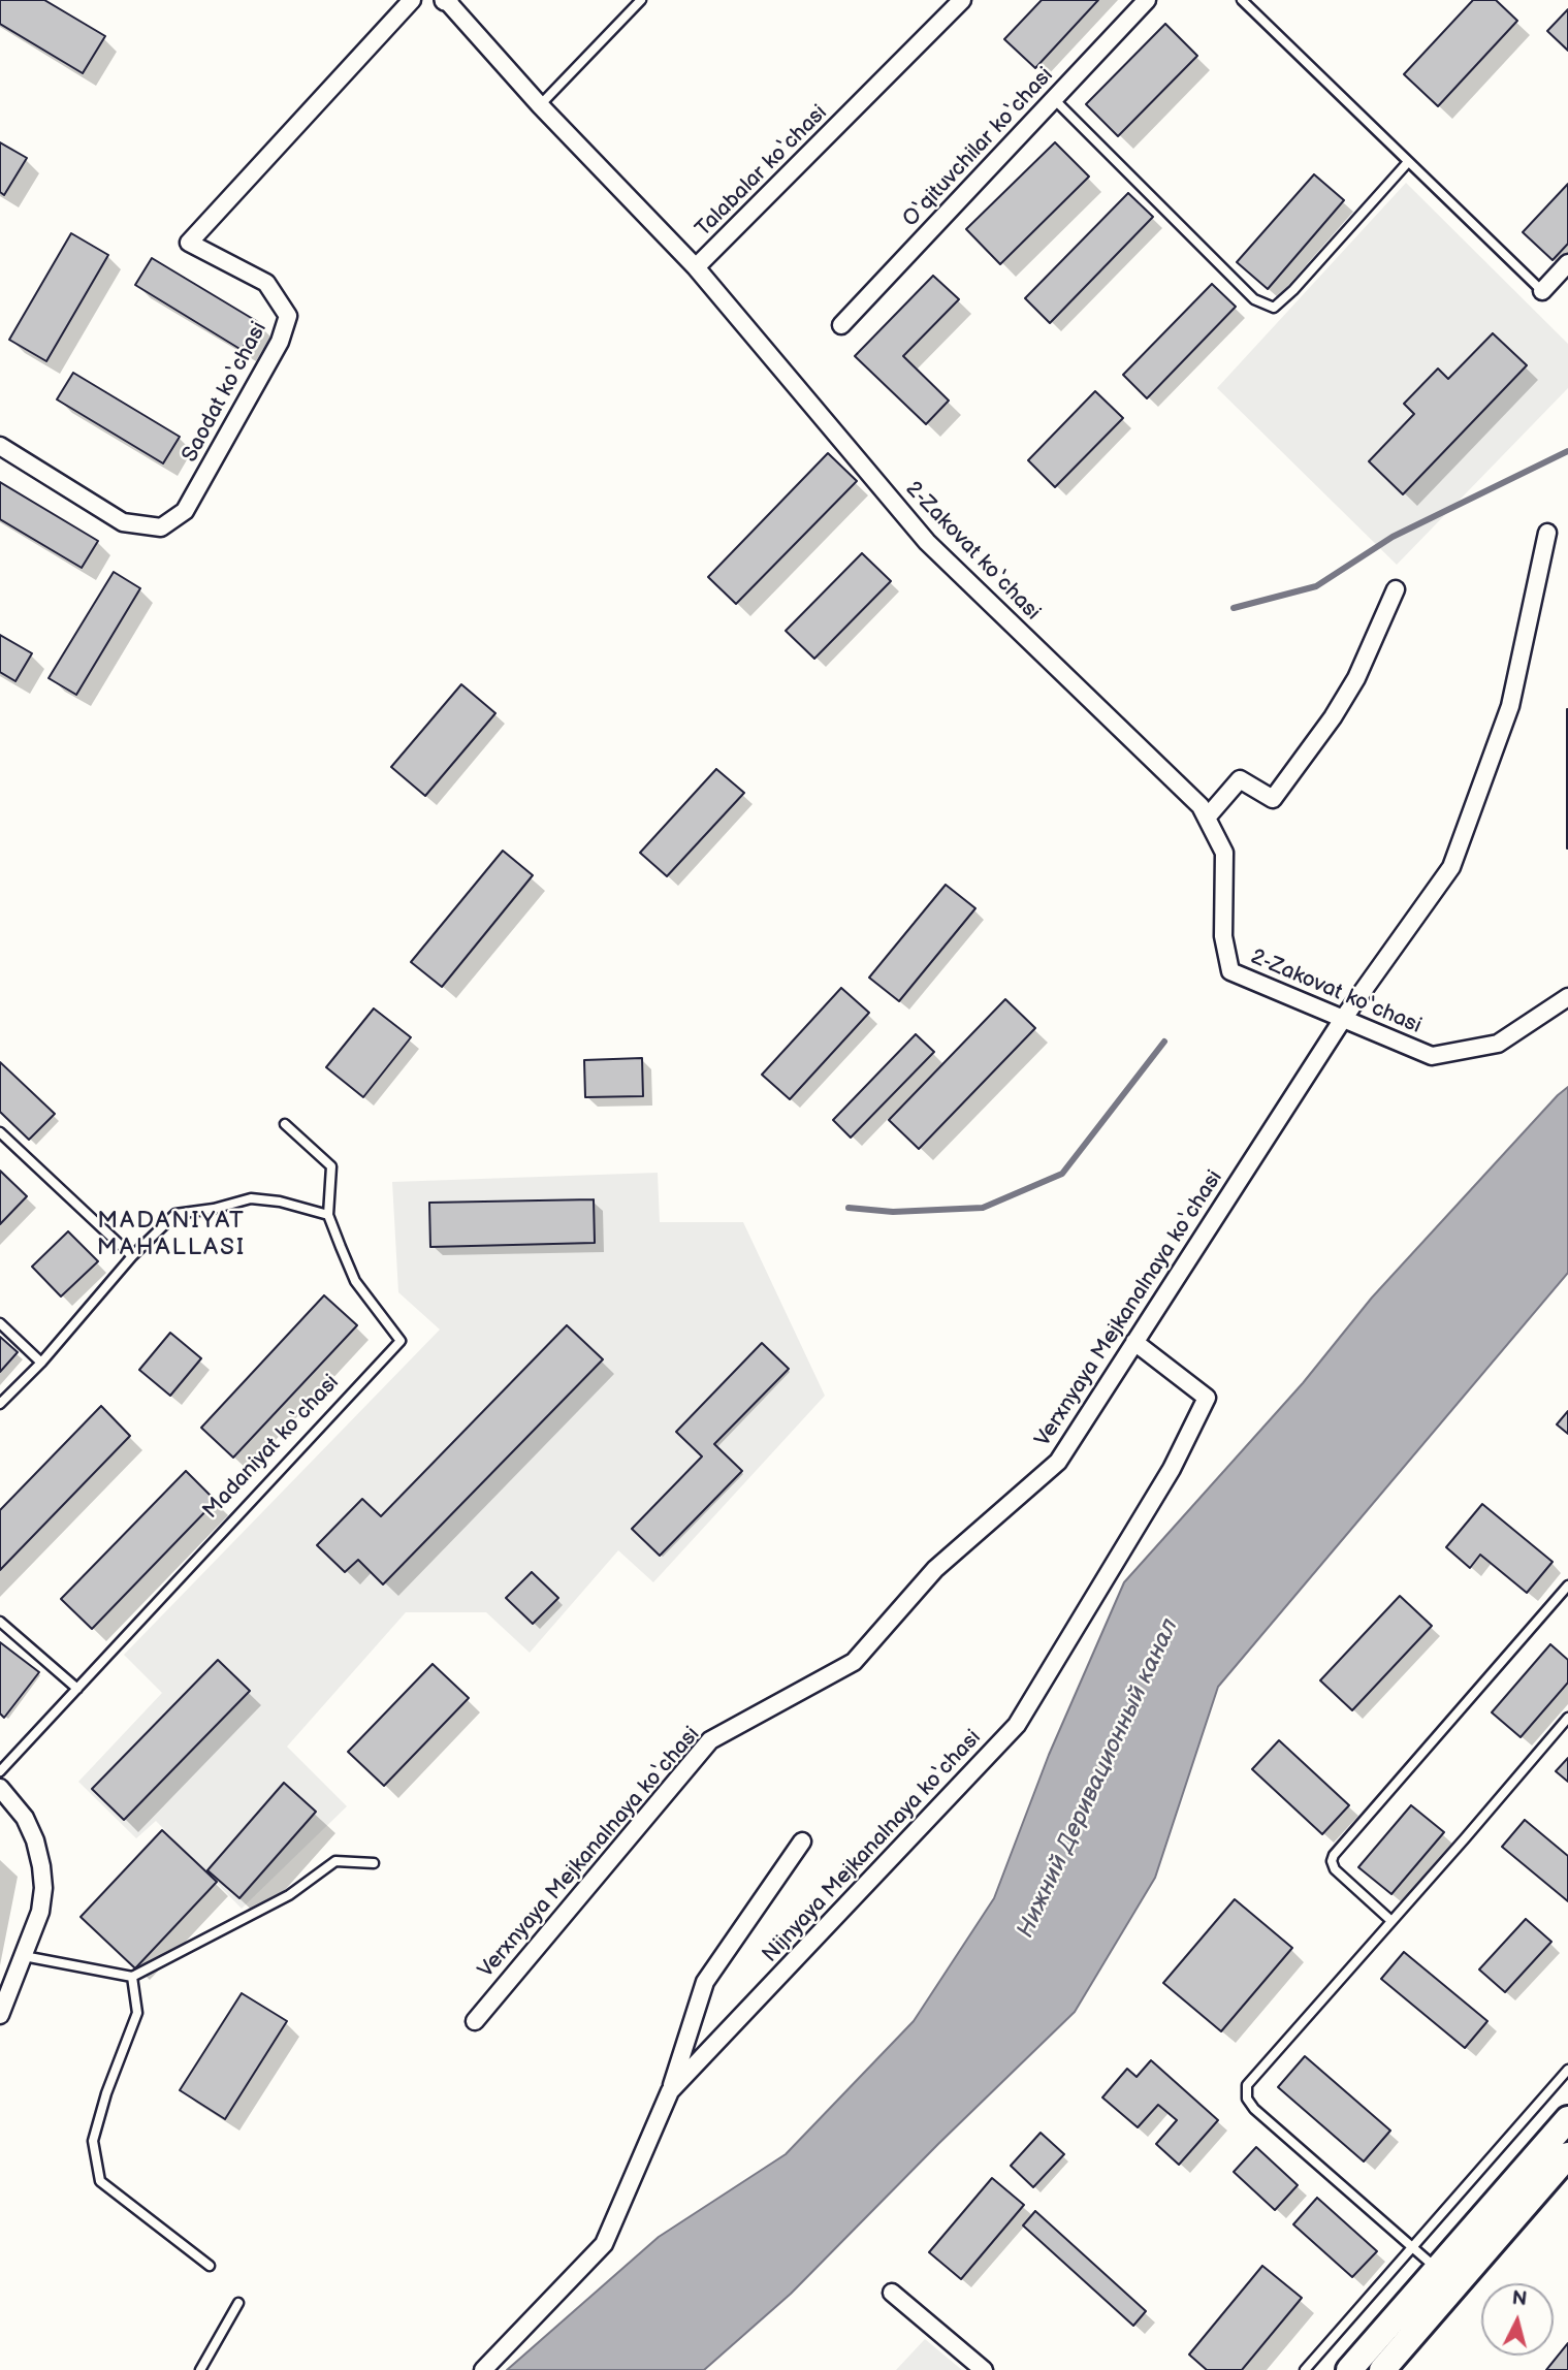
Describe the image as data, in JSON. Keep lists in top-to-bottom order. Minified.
{"streets":{"street":["O‘qituvchilar ko‘chasi","Talabalar ko‘chasi","Saodat ko‘chasi","2-Zakovat ko‘chasi","Verxnyaya Mejkanalnaya ko‘chasi","Nijnyaya Mejkanalnaya ko‘chasi"],"lane":["Madaniyat ko‘chasi"]},"crossings":[["Talabalar ko‘chasi","2-Zakovat ko‘chasi"],["2-Zakovat ko‘chasi","Verxnyaya Mejkanalnaya ko‘chasi"],["Verxnyaya Mejkanalnaya ko‘chasi","Nijnyaya Mejkanalnaya ko‘chasi"]],"districts":["MADANIYAT MAHALLASI"],"water":["Нижний Деривационный канал"],"north":"top"}
